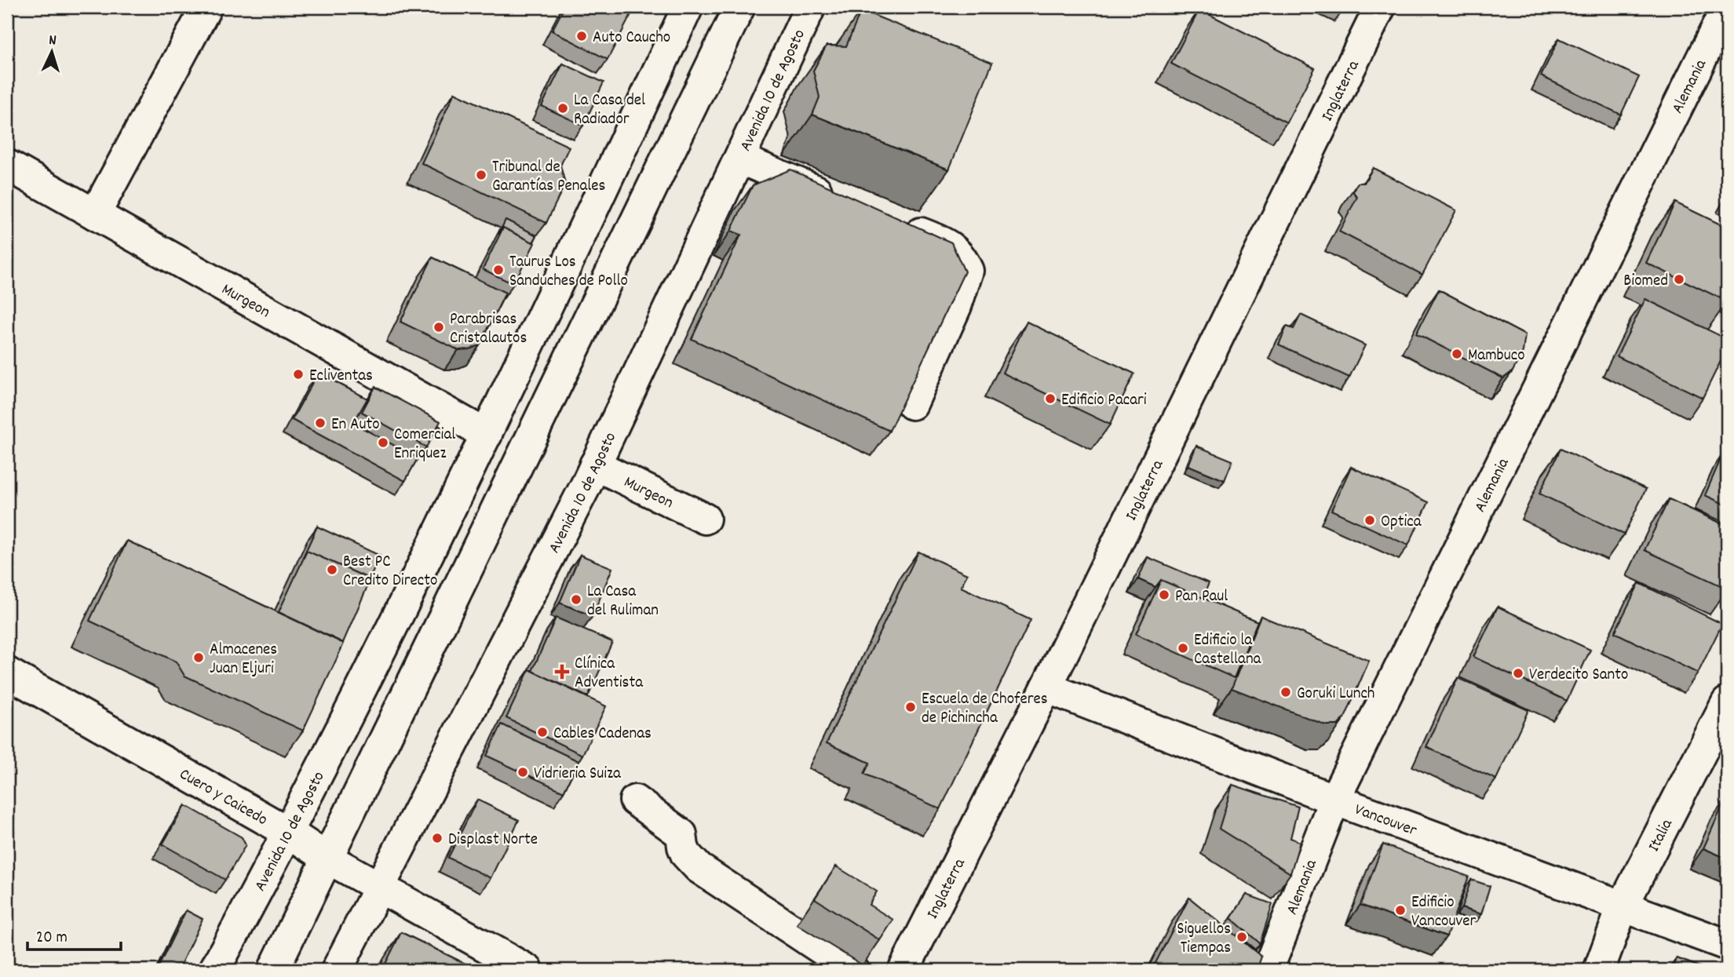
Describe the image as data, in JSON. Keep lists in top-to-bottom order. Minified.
{"streets":{"street":["Alemania","Inglaterra","Avenida 10 de Agosto","Murgeon","Cuero y Caicedo","Vancouver","Italia"]},"crossings":[["Alemania","Vancouver"],["Inglaterra","Vancouver"],["Avenida 10 de Agosto","Murgeon"],["Avenida 10 de Agosto","Cuero y Caicedo"],["Vancouver","Italia"]],"places":{"other":["Auto Caucho","La Casa del Radiador","Tribunal de Garantías Penales","Taurus Los Sanduches de Pollo","Biomed","Parabrisas Cristalautos","Mambuco","Ecliventas","Edificio Pacari","En Auto","Comercial Enriquez","Optica","Best PC Credito Directo","Pan Paul","La Casa del Ruliman","Edificio la Castellana","Almacenes Juan Eljuri","Verdecito Santo","Goruki Lunch","Escuela de Choferes de Pichincha","Cables Cadenas","Vidrieria Suiza","Displast Norte","Edificio Vancouver","Siguellos Tiempas"],"health":["Clínica Adventista"]},"scale_bar":"20 m","north":"top"}
